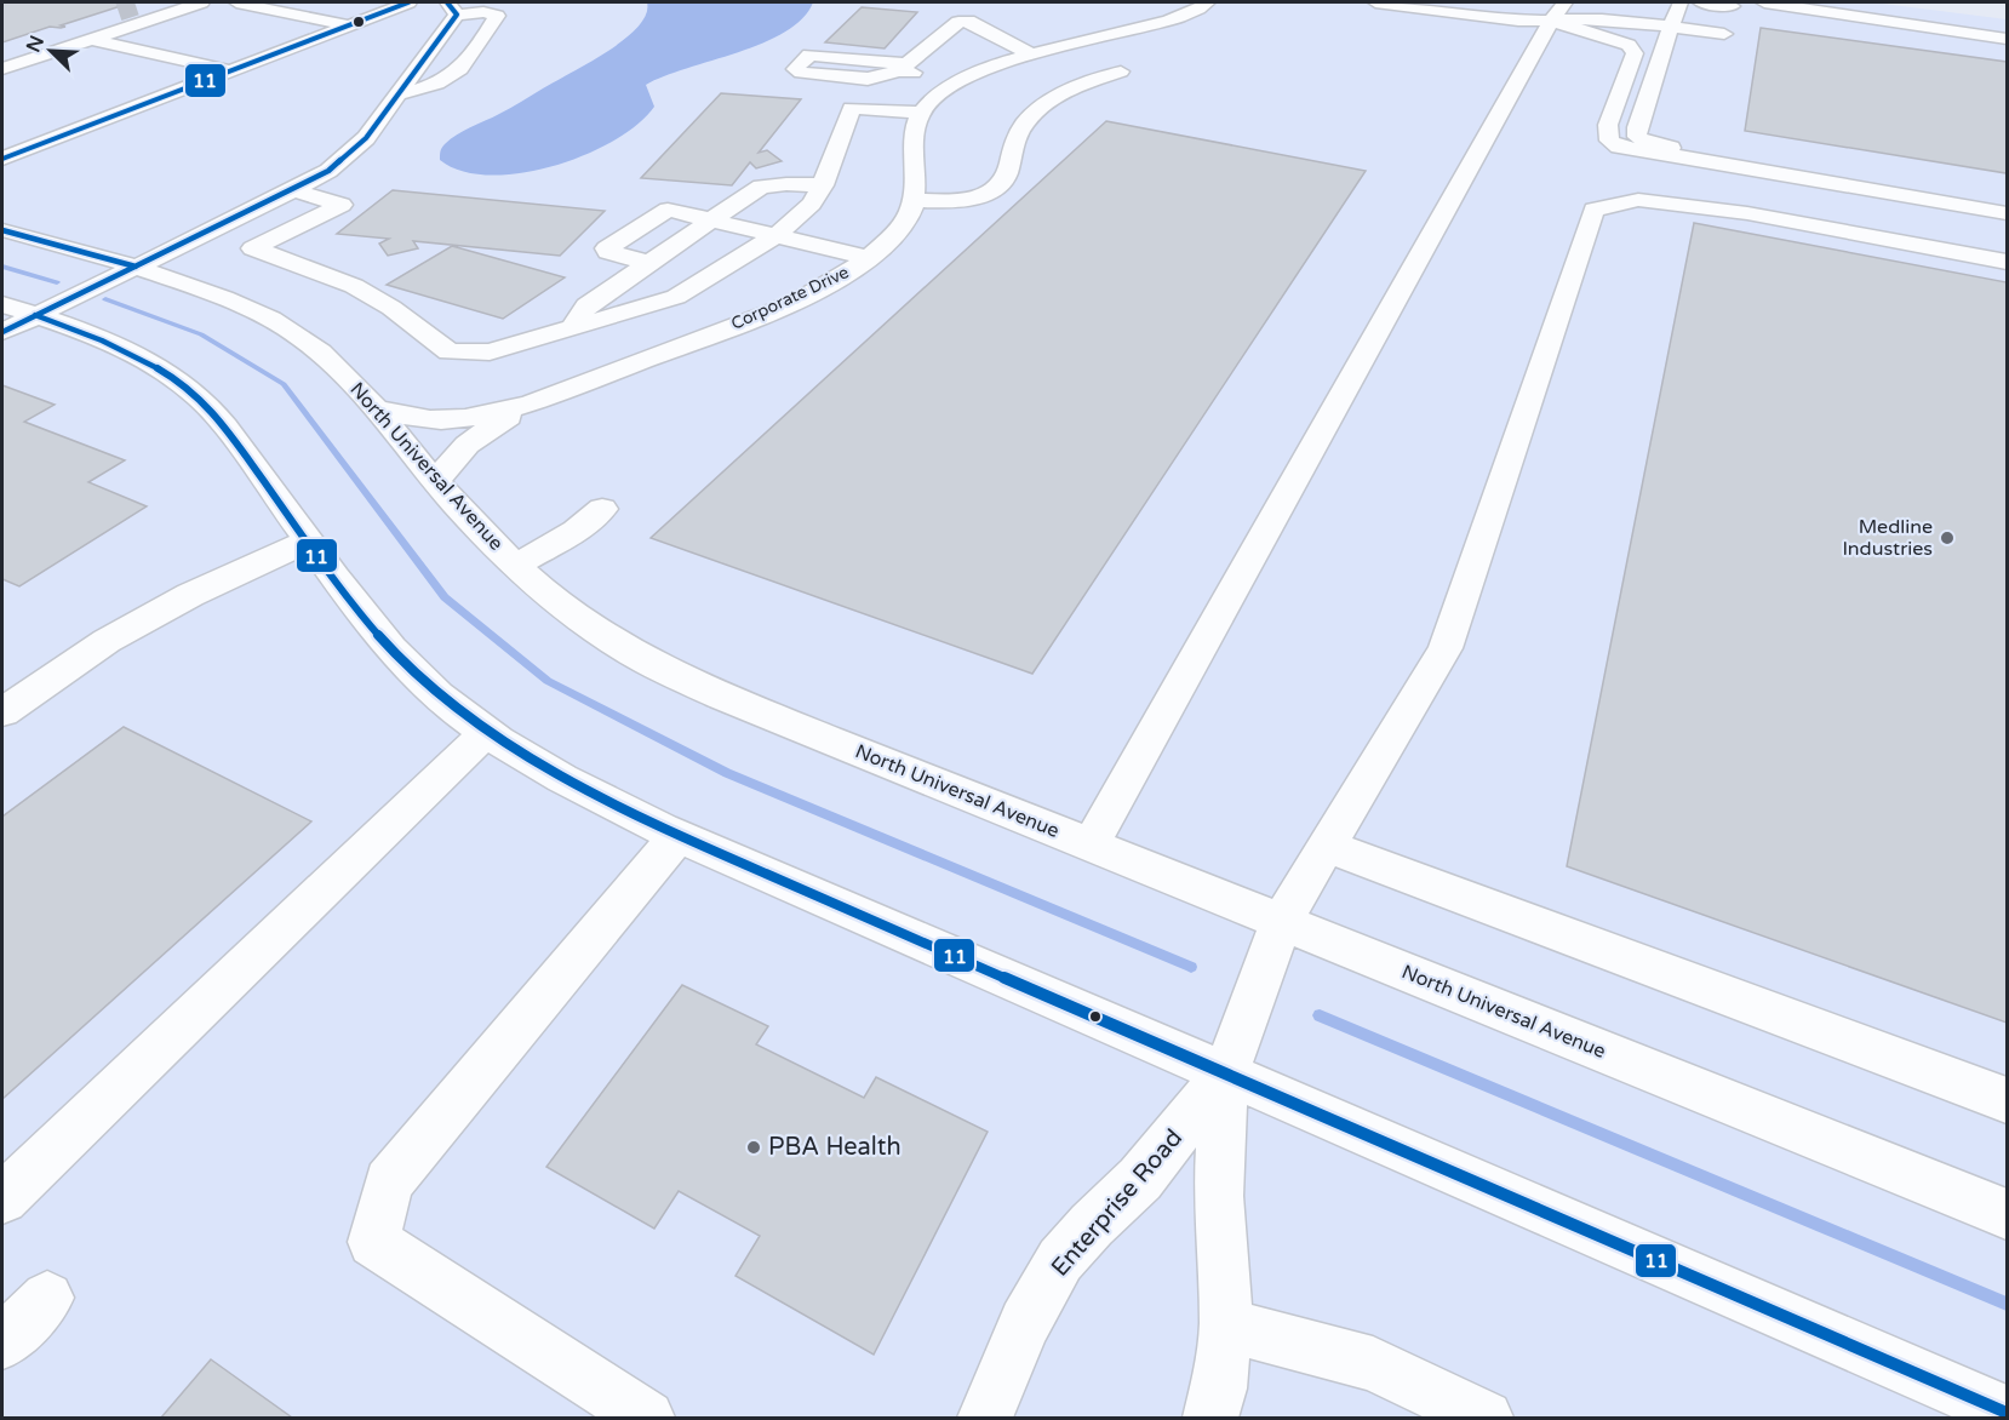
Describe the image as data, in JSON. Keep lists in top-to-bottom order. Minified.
{"streets":{"street":["Corporate Drive","North Universal Avenue","Enterprise Road"]},"crossings":[["Corporate Drive","North Universal Avenue"],["North Universal Avenue","Enterprise Road"]],"places":["Medline Industries","PBA Health"],"lines":["transit line 11"],"north":"top left"}
